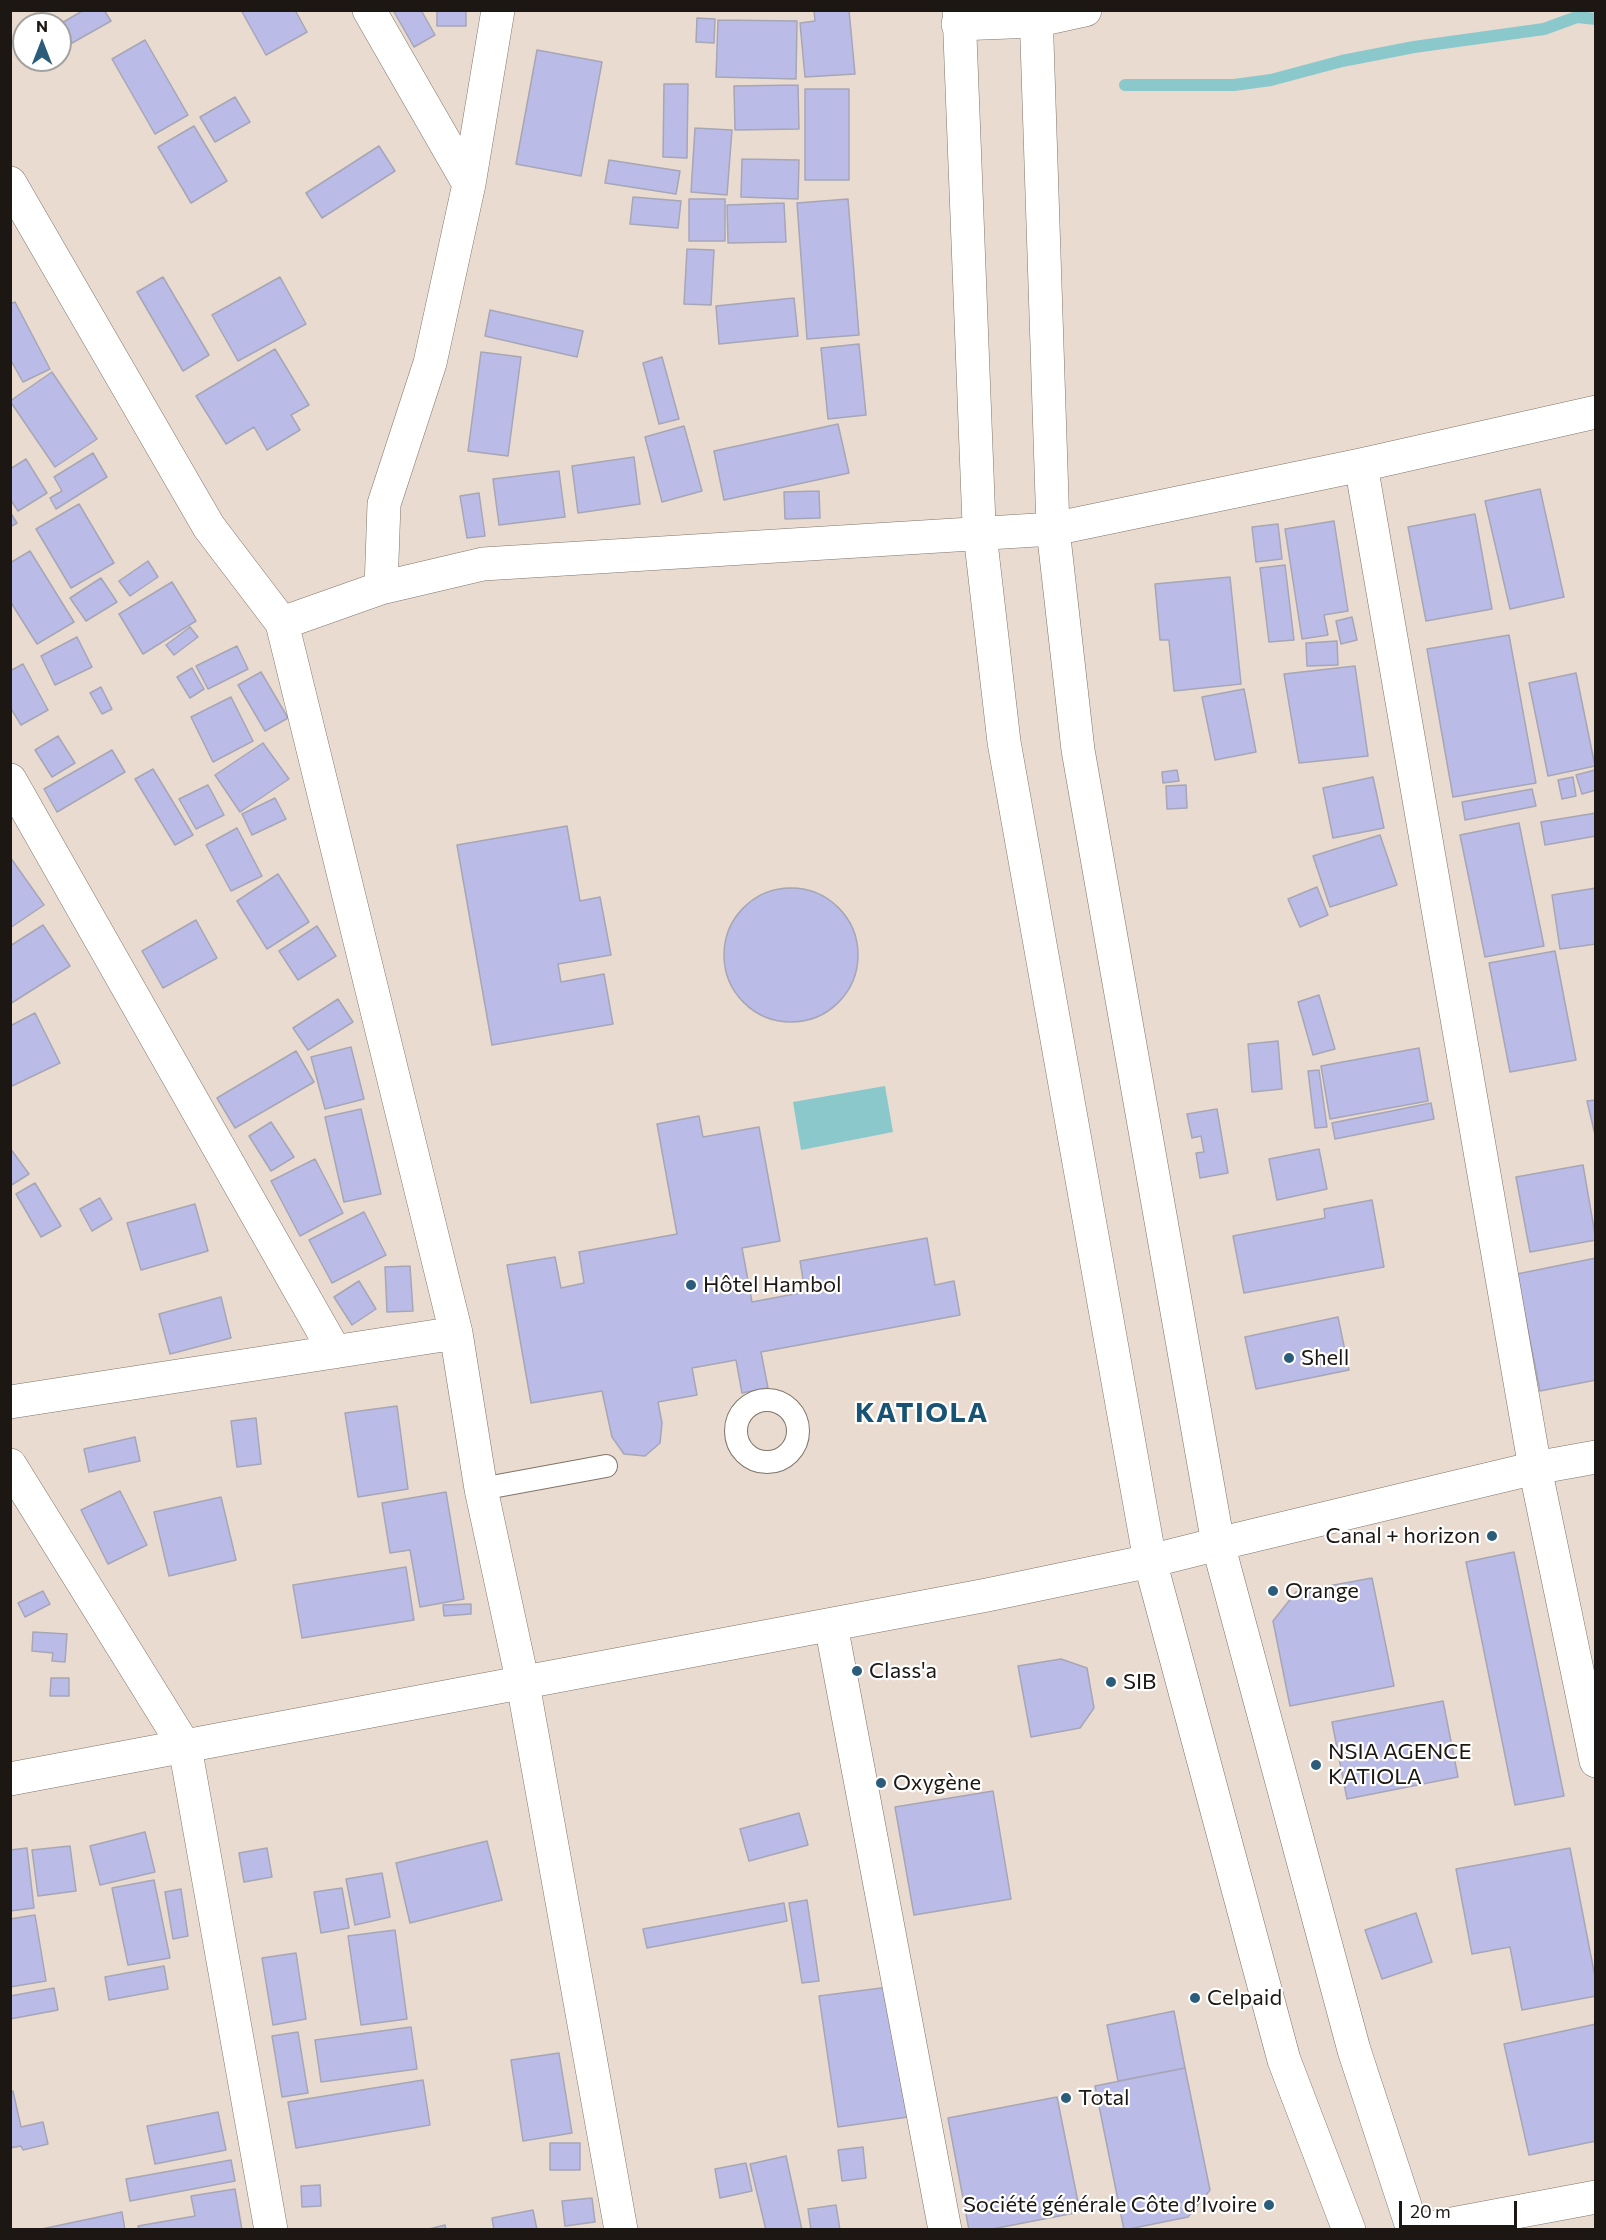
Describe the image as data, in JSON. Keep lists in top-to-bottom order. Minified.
{"districts":["KATIOLA"],"places":["Hôtel Hambol","Shell","Canal + horizon","Orange","Class'a","SIB","NSIA AGENCE KATIOLA","Oxygène","Celpaid","Total","Société générale Côte d’Ivoire"],"scale_bar":"20 m","north":"top"}
